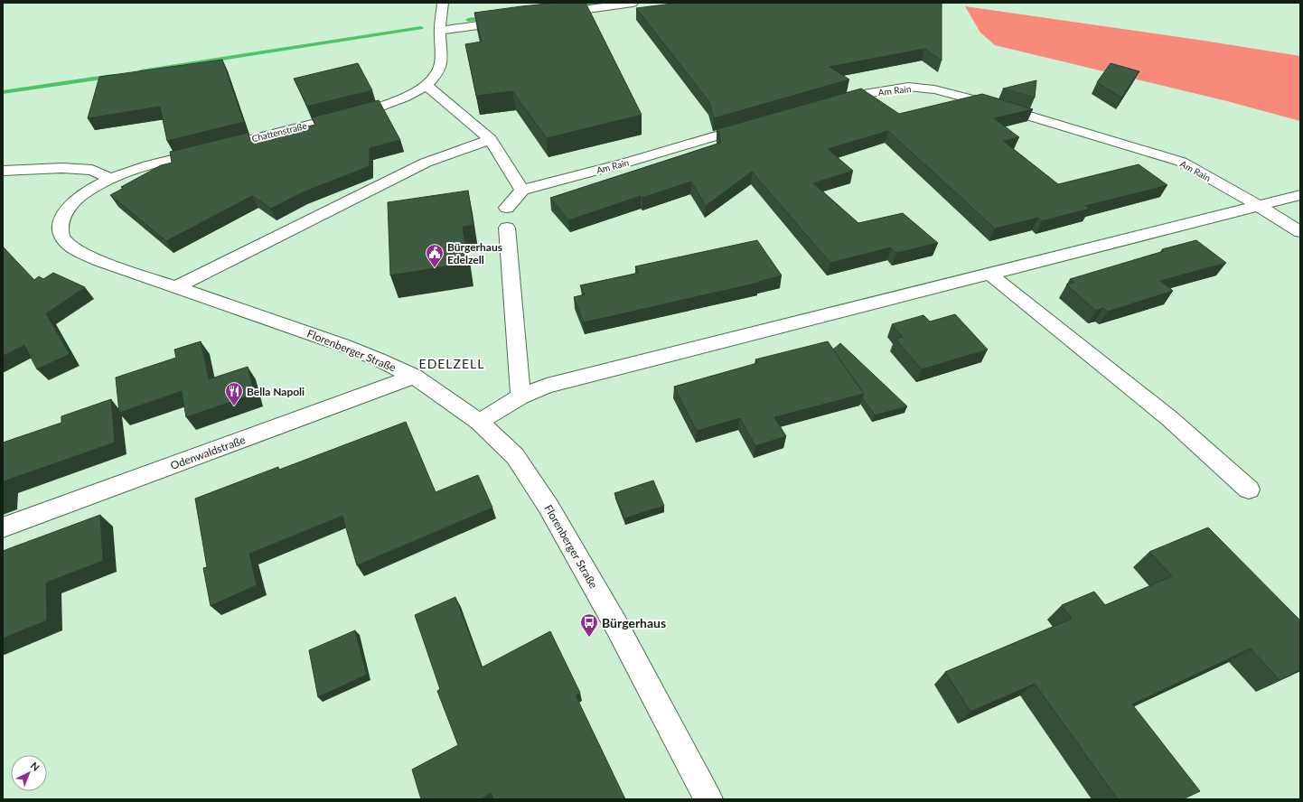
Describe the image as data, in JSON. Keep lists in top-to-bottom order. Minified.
{"streets":{"street":["Am Rain","Chattenstraße","Florenberger Straße","Odenwaldstraße"]},"crossings":[["Chattenstraße","Florenberger Straße"],["Florenberger Straße","Odenwaldstraße"]],"districts":["EDELZELL"],"places":{"public building":["Bürgerhaus Edelzell"],"restaurant":["Bella Napoli"],"bus stop":["Bürgerhaus"]},"north":"top right"}
